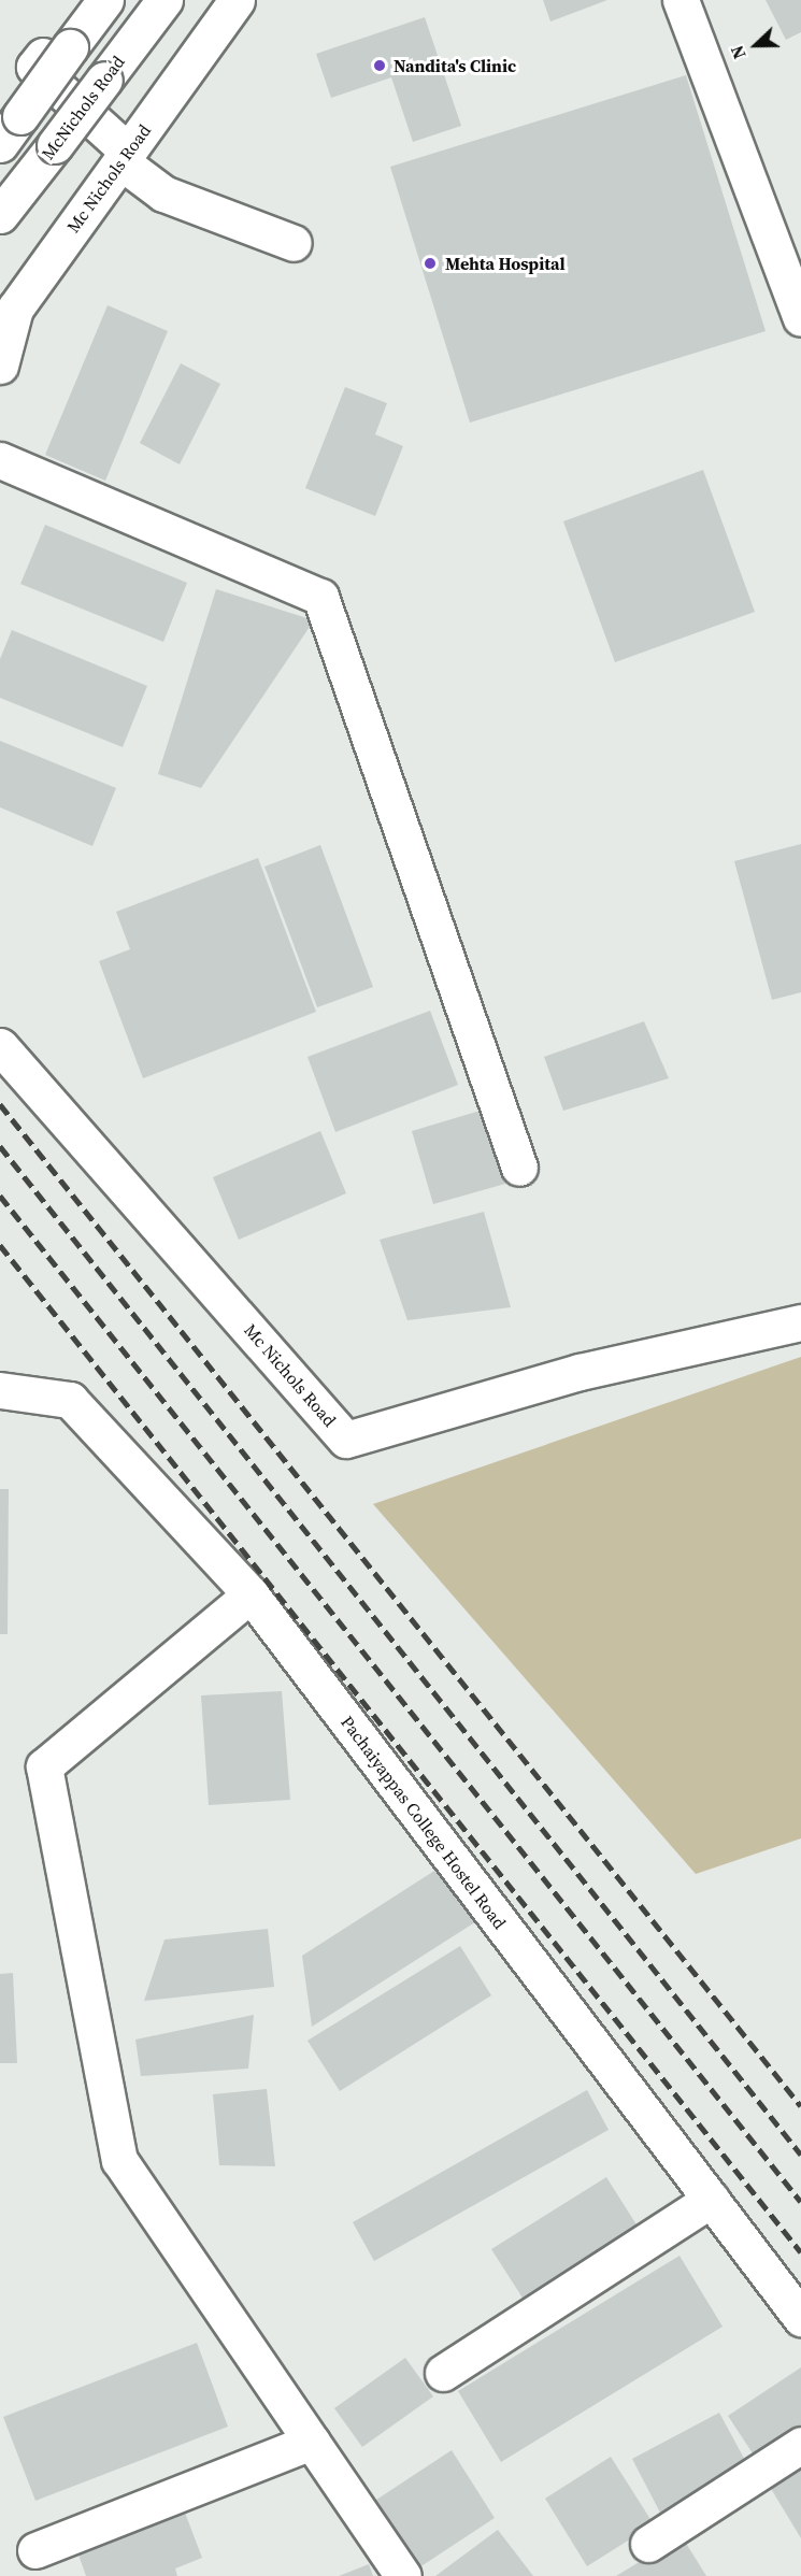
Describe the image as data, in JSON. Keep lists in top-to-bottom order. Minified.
{"streets":{"street":["McNichols Road","Mc Nichols Road","Pachaiyappas College Hostel Road"]},"places":["Nandita's Clinic","Mehta Hospital"],"north":"left"}
